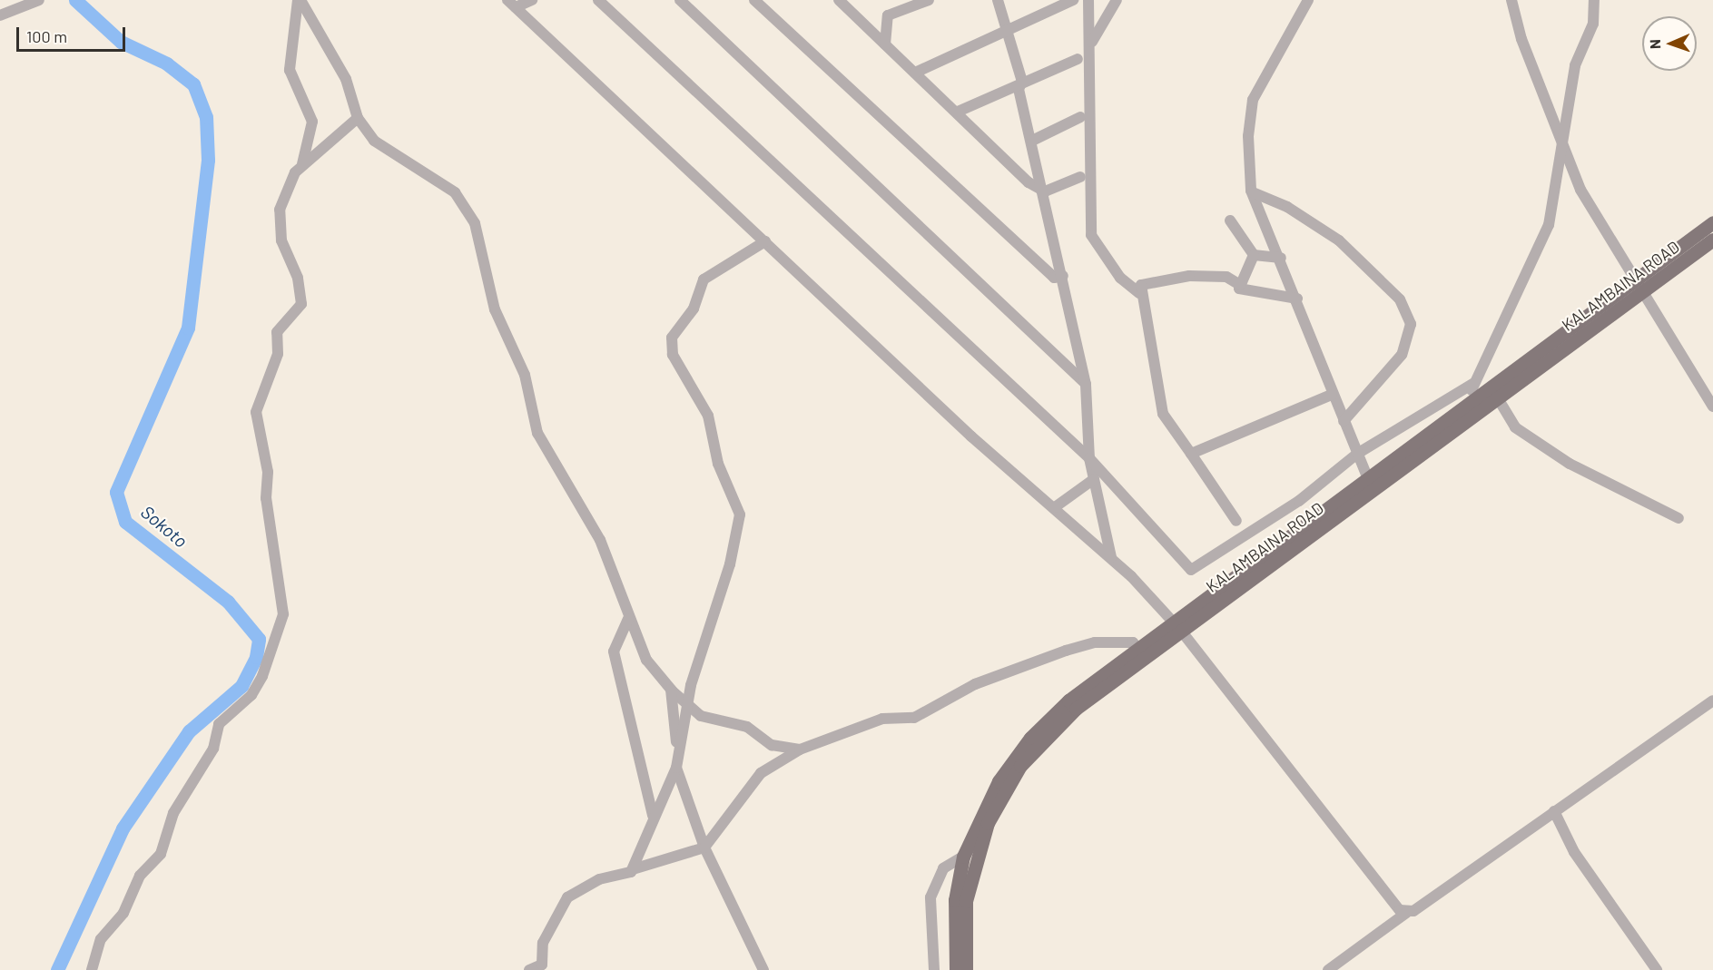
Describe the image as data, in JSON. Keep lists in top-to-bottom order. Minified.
{"streets":{"main road":["KALAMBAINA ROAD"]},"water":["Sokoto"],"scale_bar":"100 m","north":"left"}
